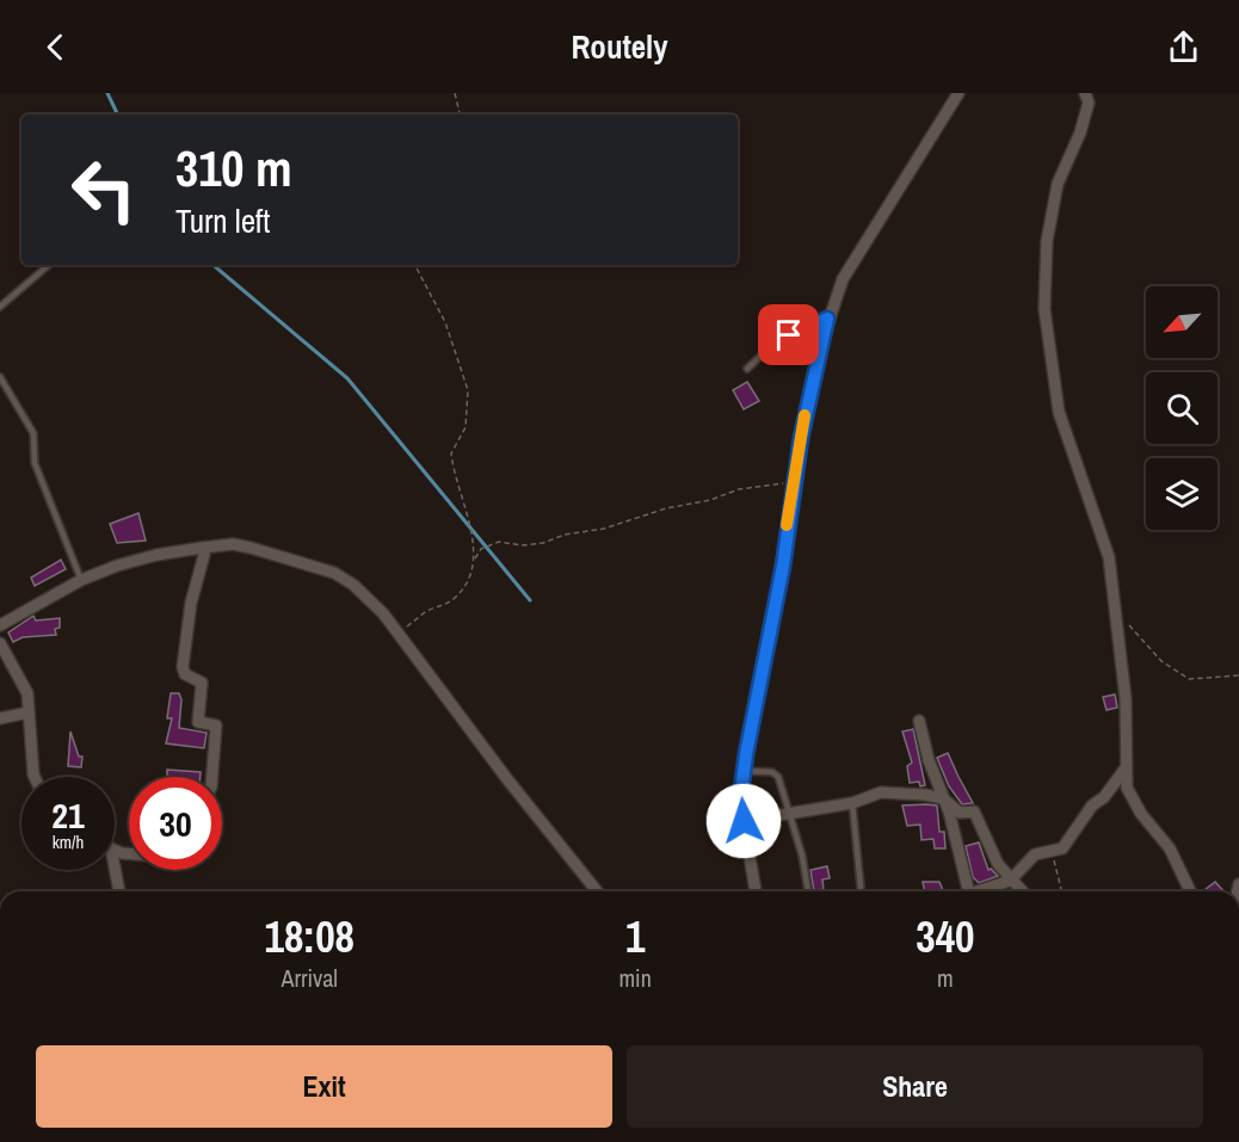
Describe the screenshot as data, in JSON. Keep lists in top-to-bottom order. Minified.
{"north":"bottom left","page":{"header":"Routely","turn":["310 m","Turn left"],"speed":"21 km/h","limit":"30","eta":["18:08","Arrival","1","min","340","m"],"buttons":["Exit","Share"]}}
